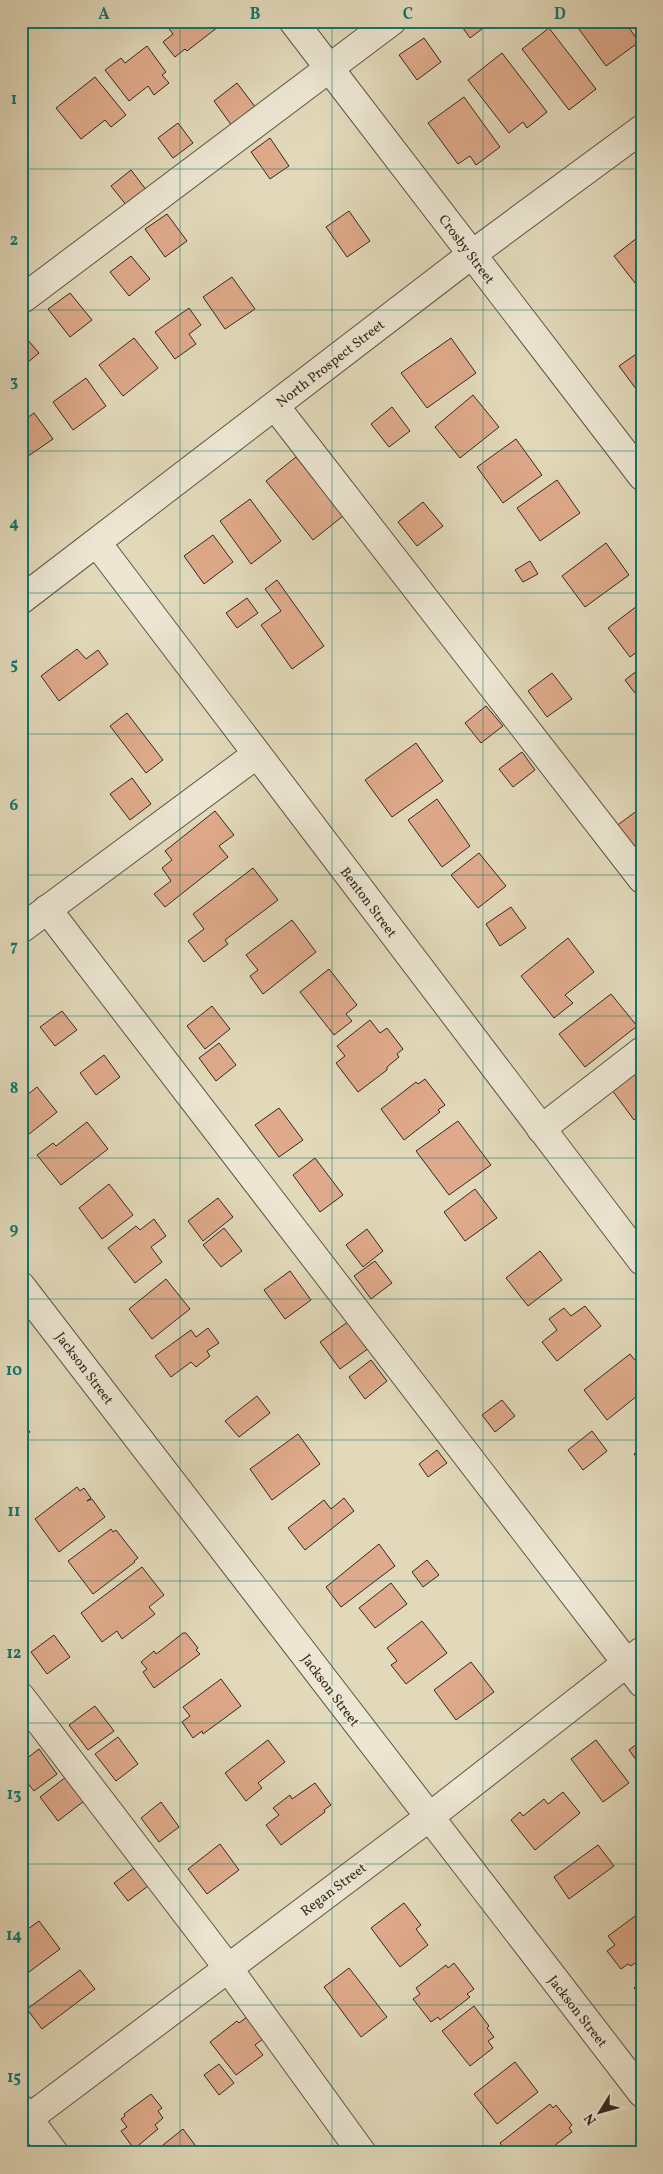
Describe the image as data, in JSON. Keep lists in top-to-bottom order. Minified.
{"streets":{"street":["Crosby Street","North Prospect Street","Benton Street","Jackson Street","Regan Street"]},"crossings":[["Crosby Street","North Prospect Street"],["North Prospect Street","Benton Street"],["Jackson Street","Regan Street"]],"north":"bottom left","grid":{"columns":["A","B","C","D"],"rows":["1","2","3","4","5","6","7","8","9","10","11","12","13","14","15"]}}
